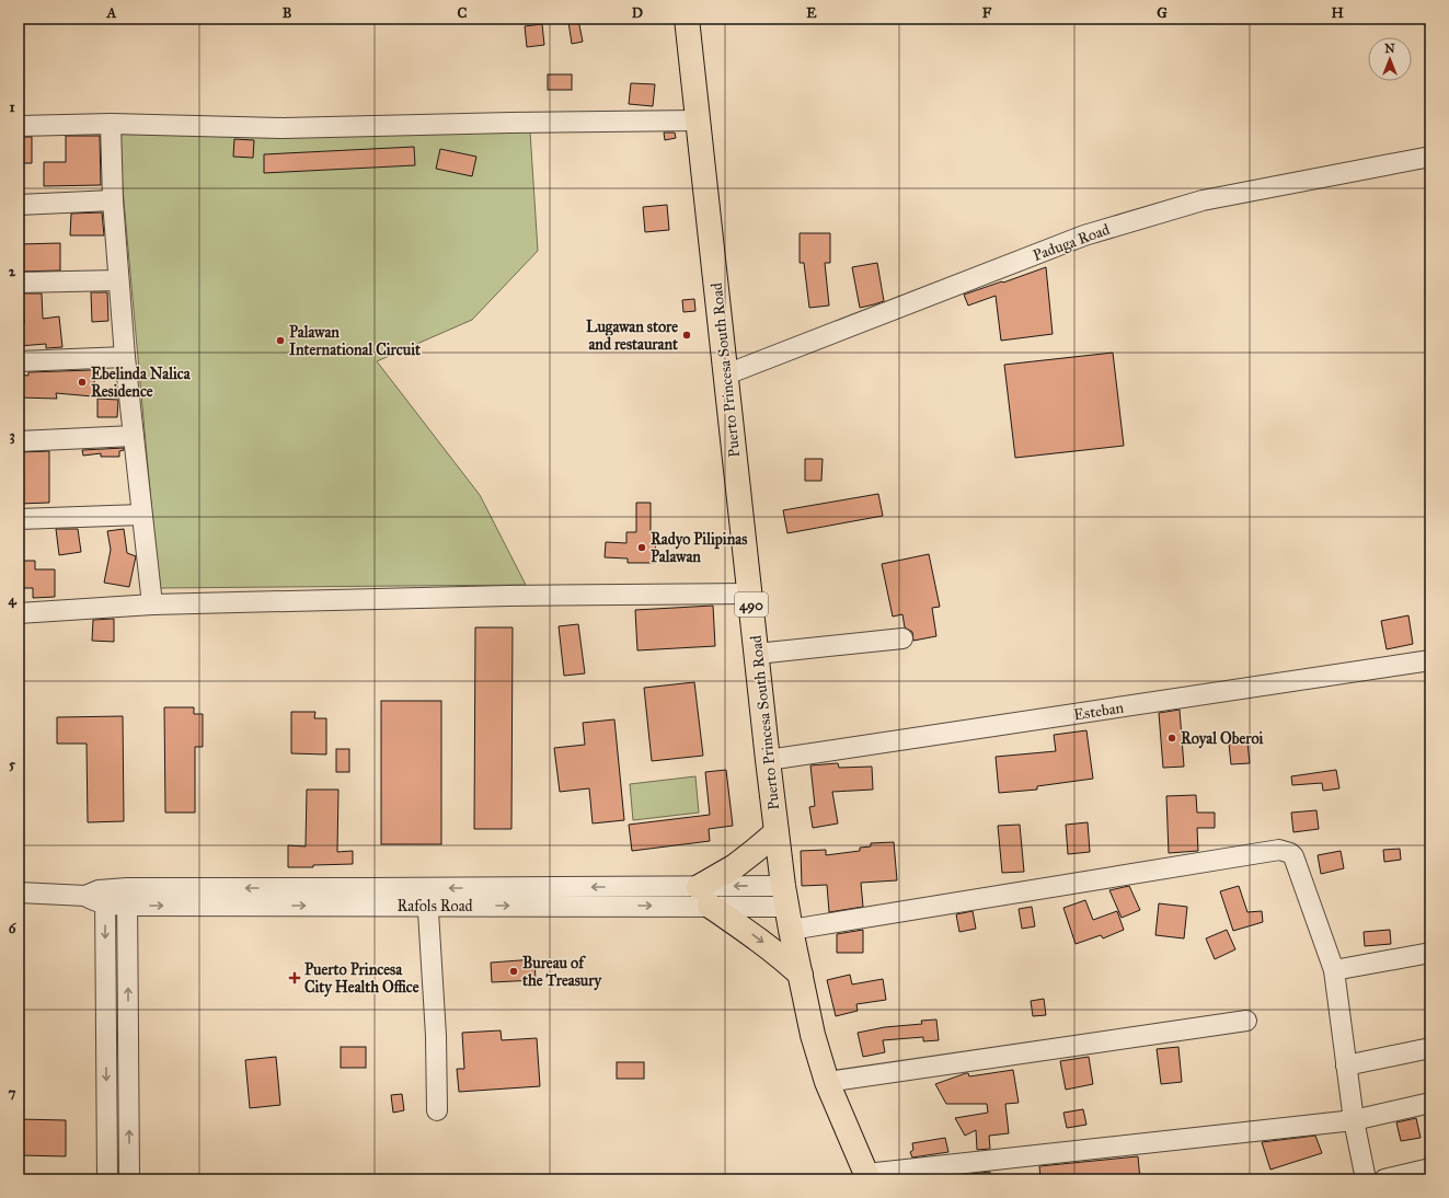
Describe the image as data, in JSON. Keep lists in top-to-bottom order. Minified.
{"streets":{"main road":["Puerto Princesa South Road","490"],"street":["Paduga Road","Esteban","Rafols Road"]},"crossings":[["Paduga Road","Puerto Princesa South Road"],["Puerto Princesa South Road","Esteban"],["Puerto Princesa South Road","Rafols Road"]],"places":{"other":["Lugawan store and restaurant","Palawan International Circuit","Ebelinda Nalica Residence","Radyo Pilipinas Palawan","Royal Oberoi","Bureau of the Treasury"],"health":["Puerto Princesa City Health Office"]},"north":"top","grid":{"columns":["A","B","C","D","E","F","G","H"],"rows":["1","2","3","4","5","6","7"]}}
